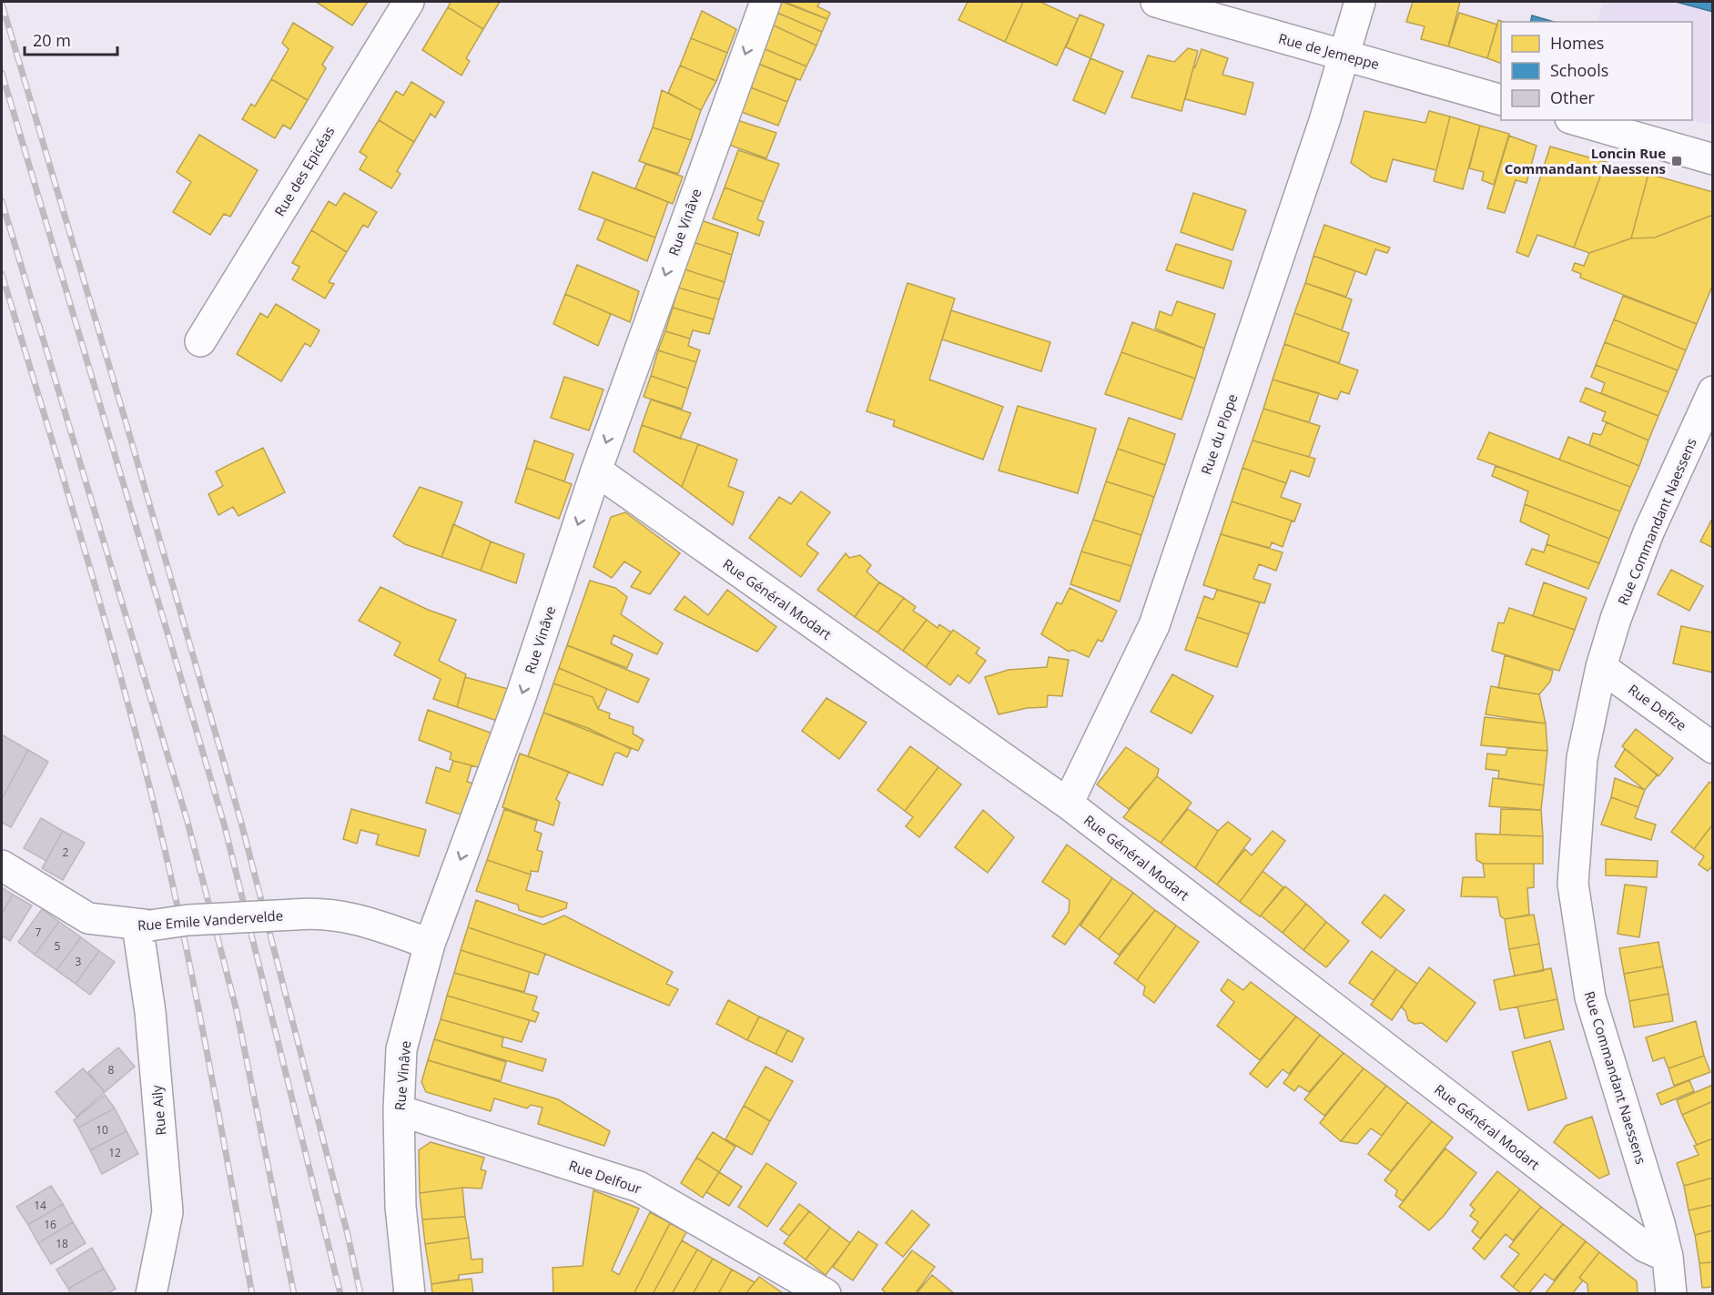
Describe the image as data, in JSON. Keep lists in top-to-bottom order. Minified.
{"streets":{"street":["Rue de Jemeppe","Rue des Epicéas","Rue Vinâve","Rue du Plope","Rue Commandant Naessens","Rue Général Modart","Rue Defize","Rue Emile Vandervelde","Rue Aily","Rue Delfour"]},"crossings":[["Rue de Jemeppe","Rue du Plope"],["Rue Vinâve","Rue Général Modart"],["Rue Vinâve","Rue Emile Vandervelde"],["Rue Vinâve","Rue Delfour"],["Rue du Plope","Rue Général Modart"],["Rue Commandant Naessens","Rue Général Modart"],["Rue Commandant Naessens","Rue Defize"],["Rue Emile Vandervelde","Rue Aily"]],"one_way":["Rue Vinâve"],"places":{"transit":["Loncin Rue Commandant Naessens"]},"house_numbers":["2","7","5","3","8","10","12","14","16","18"],"legend":["Homes","Schools","Other"],"scale_bar":"20 m"}
